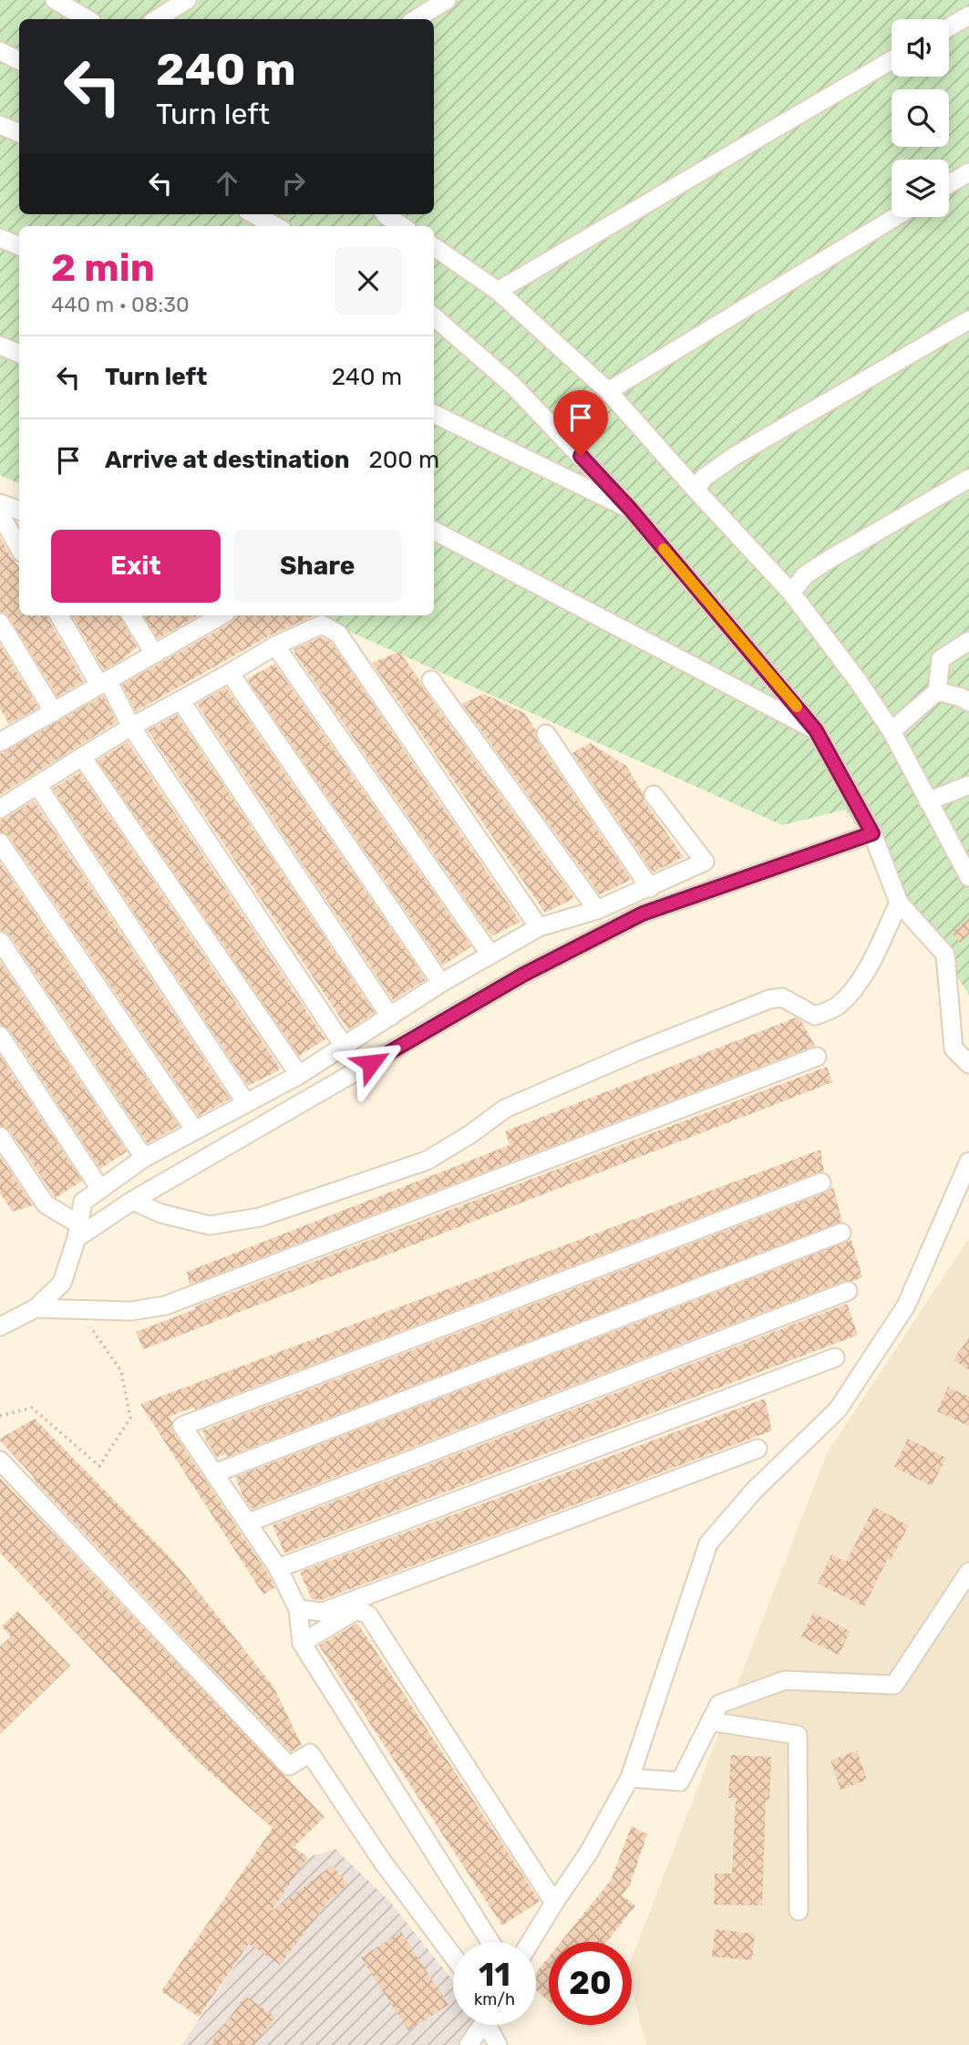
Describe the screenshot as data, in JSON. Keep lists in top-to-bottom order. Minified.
{"page":{"turn":["240 m","Turn left"],"heading":["2 min","440 m · 08:30"],"list":[{"name":"Turn left","value":"240 m"},{"name":"Arrive at destination","value":"200 m"}],"buttons":["Exit","Share"],"speed":"11 km/h","limit":"20"}}
